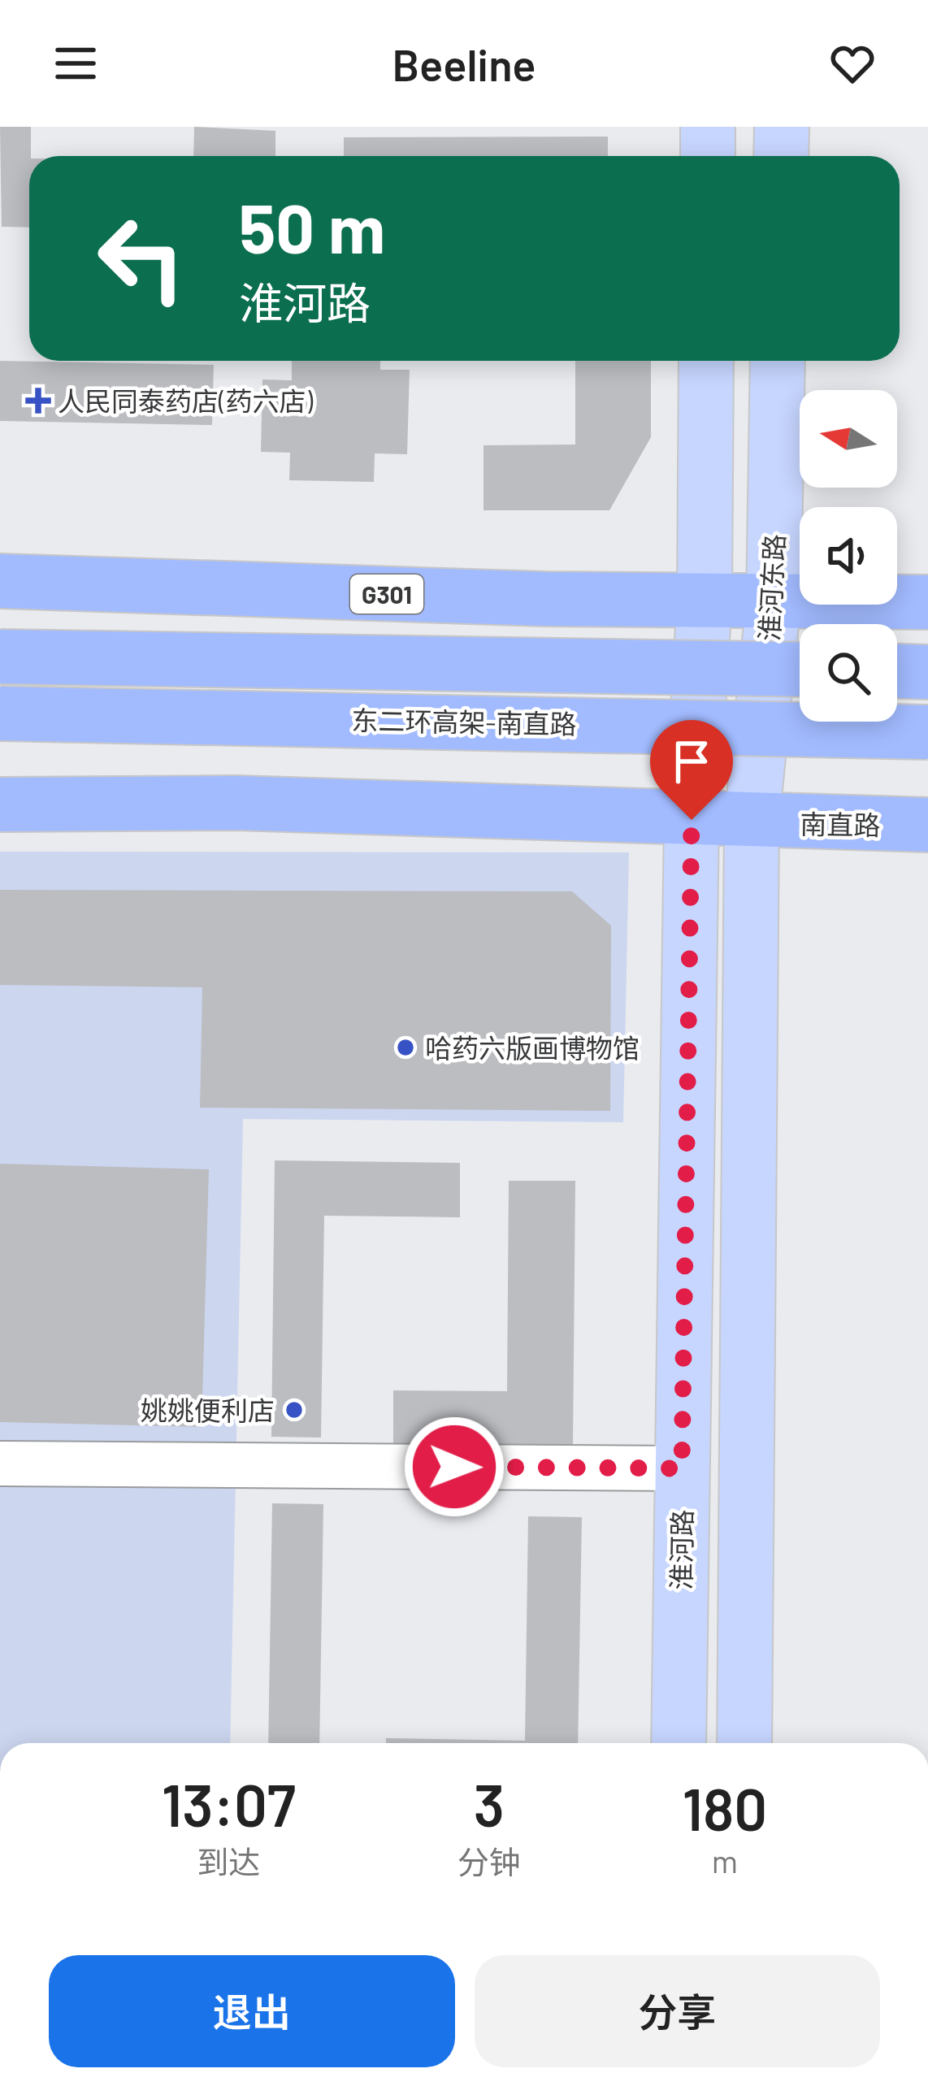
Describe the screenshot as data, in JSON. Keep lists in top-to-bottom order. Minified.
{"streets":{"highway":["G301","东二环高架-南直路","南直路"],"main road":["淮河东路","淮河路"]},"crossings":[["淮河东路","G301"],["淮河东路","南直路"],["南直路","淮河路"]],"places":{"health":["人民同泰药店(药六店)"],"other":["哈药六版画博物馆","姚姚便利店"]},"north":"left","page":{"header":"Beeline","turn":["50 m","淮河路"],"eta":["13:07","到达","3","分钟","180","m"],"buttons":["退出","分享"]}}
